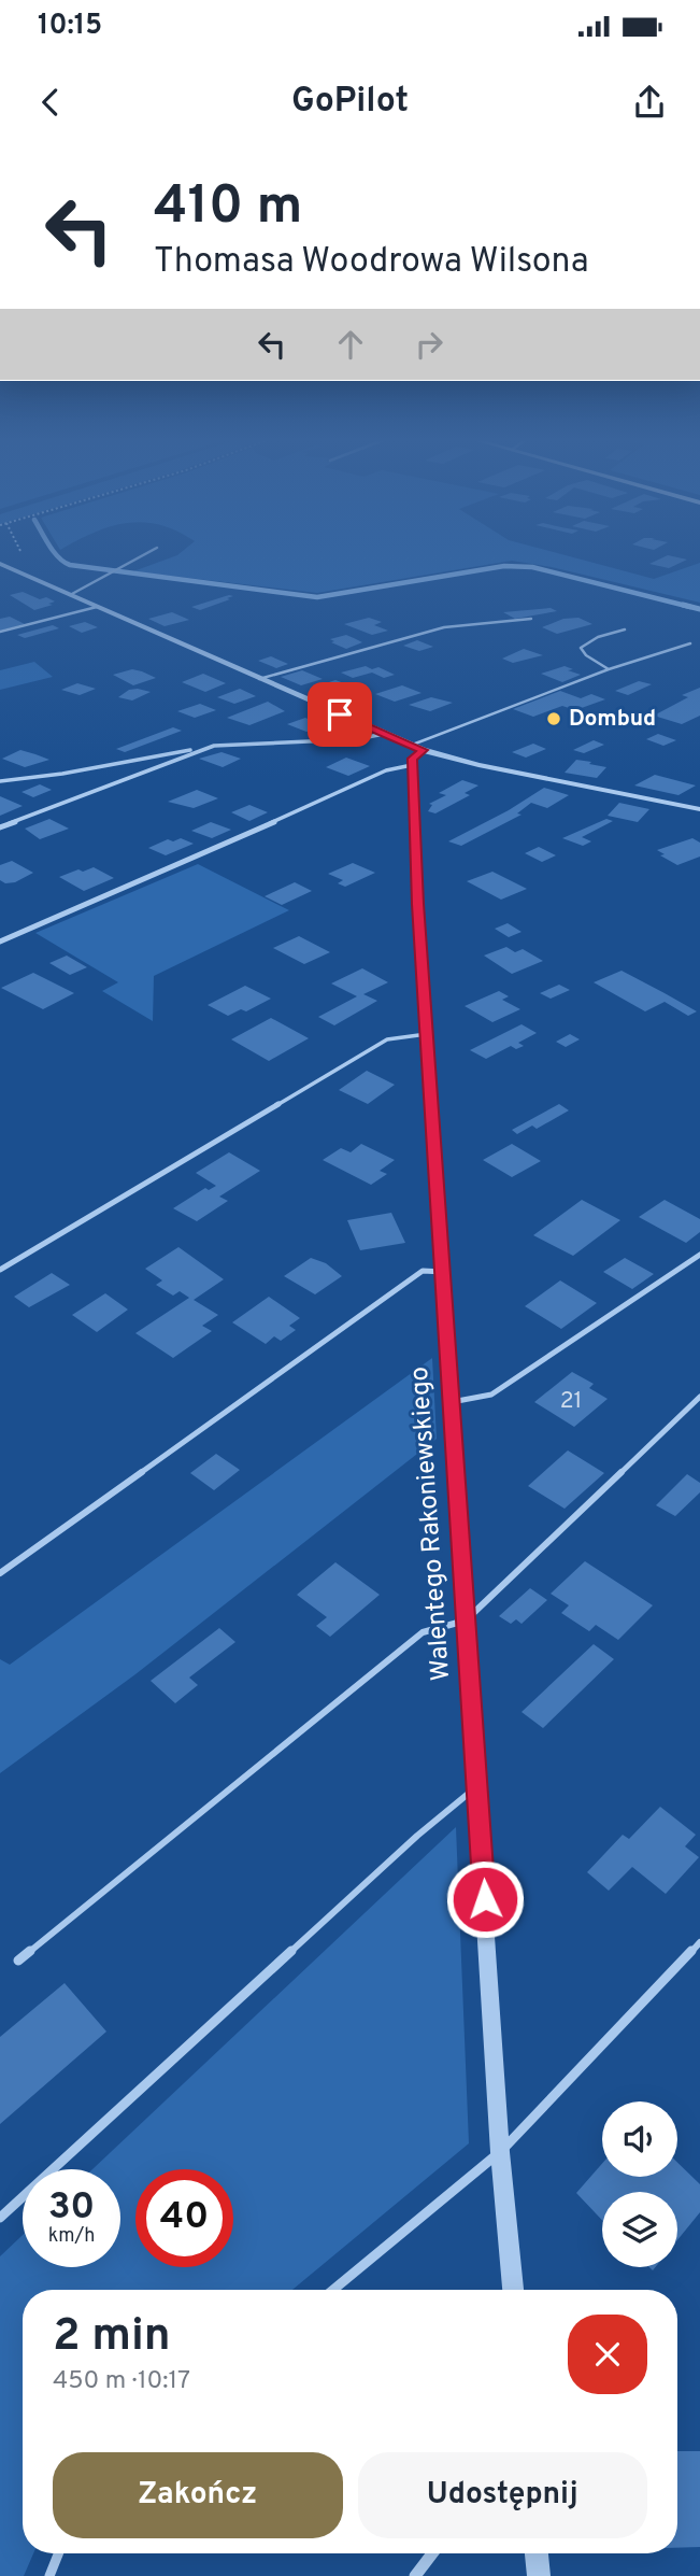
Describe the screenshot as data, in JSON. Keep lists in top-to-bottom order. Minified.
{"streets":{"street":["Walentego Rakoniewskiego"]},"places":["Dombud"],"house_numbers":["21"],"page":{"status":"10:15","header":"GoPilot","turn":["410 m","Thomasa Woodrowa Wilsona"],"speed":"30 km/h","limit":"40","heading":["2 min","450 m · 10:17"],"buttons":["Zakończ","Udostępnij"]}}
